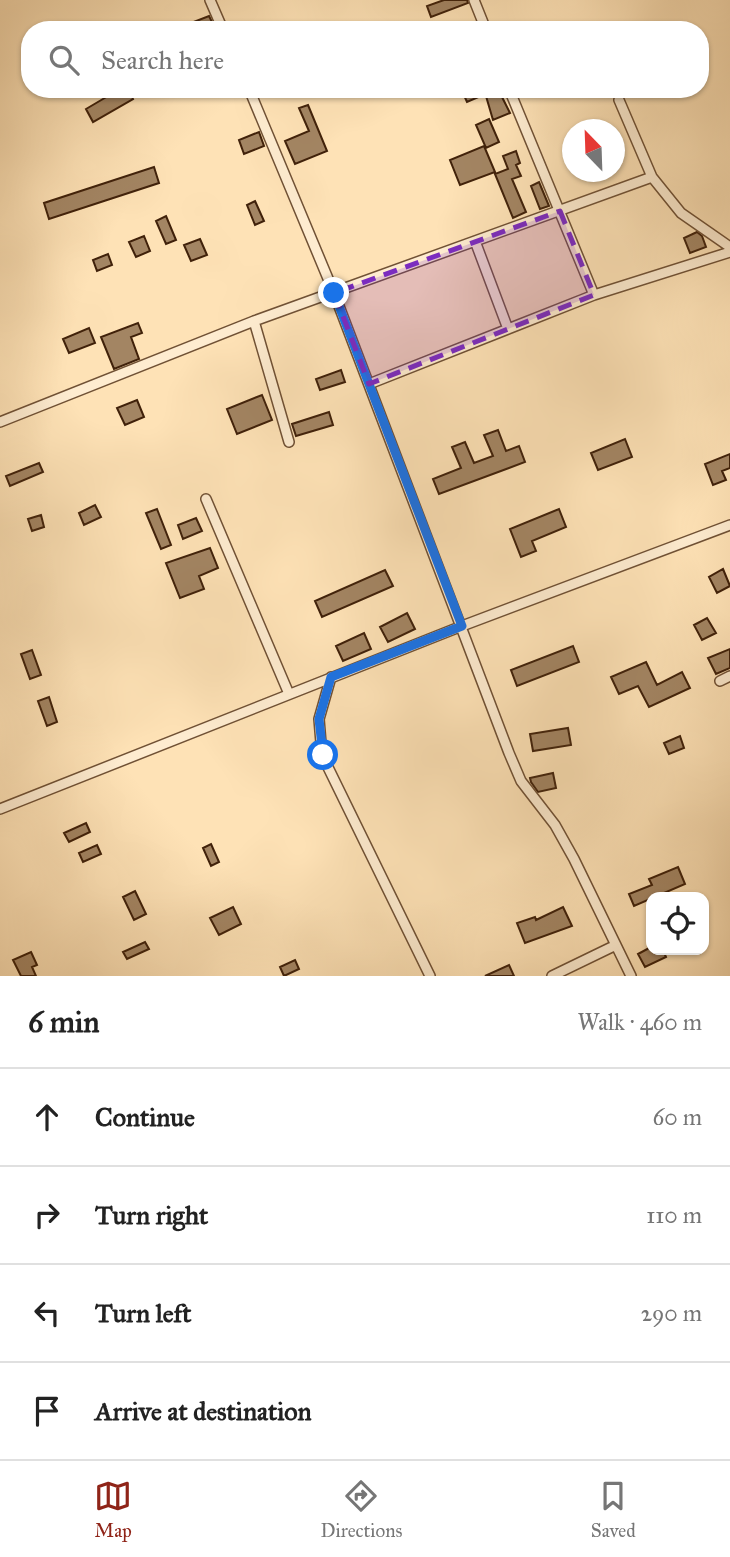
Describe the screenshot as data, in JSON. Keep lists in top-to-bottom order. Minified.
{"north":"top left","page":{"search":"Search here","heading":["6 min","Walk · 460 m"],"list":[["Continue","60 m"],["Turn right","110 m"],["Turn left","290 m"],"Arrive at destination"],"nav":["Map","Directions","Saved"]}}
